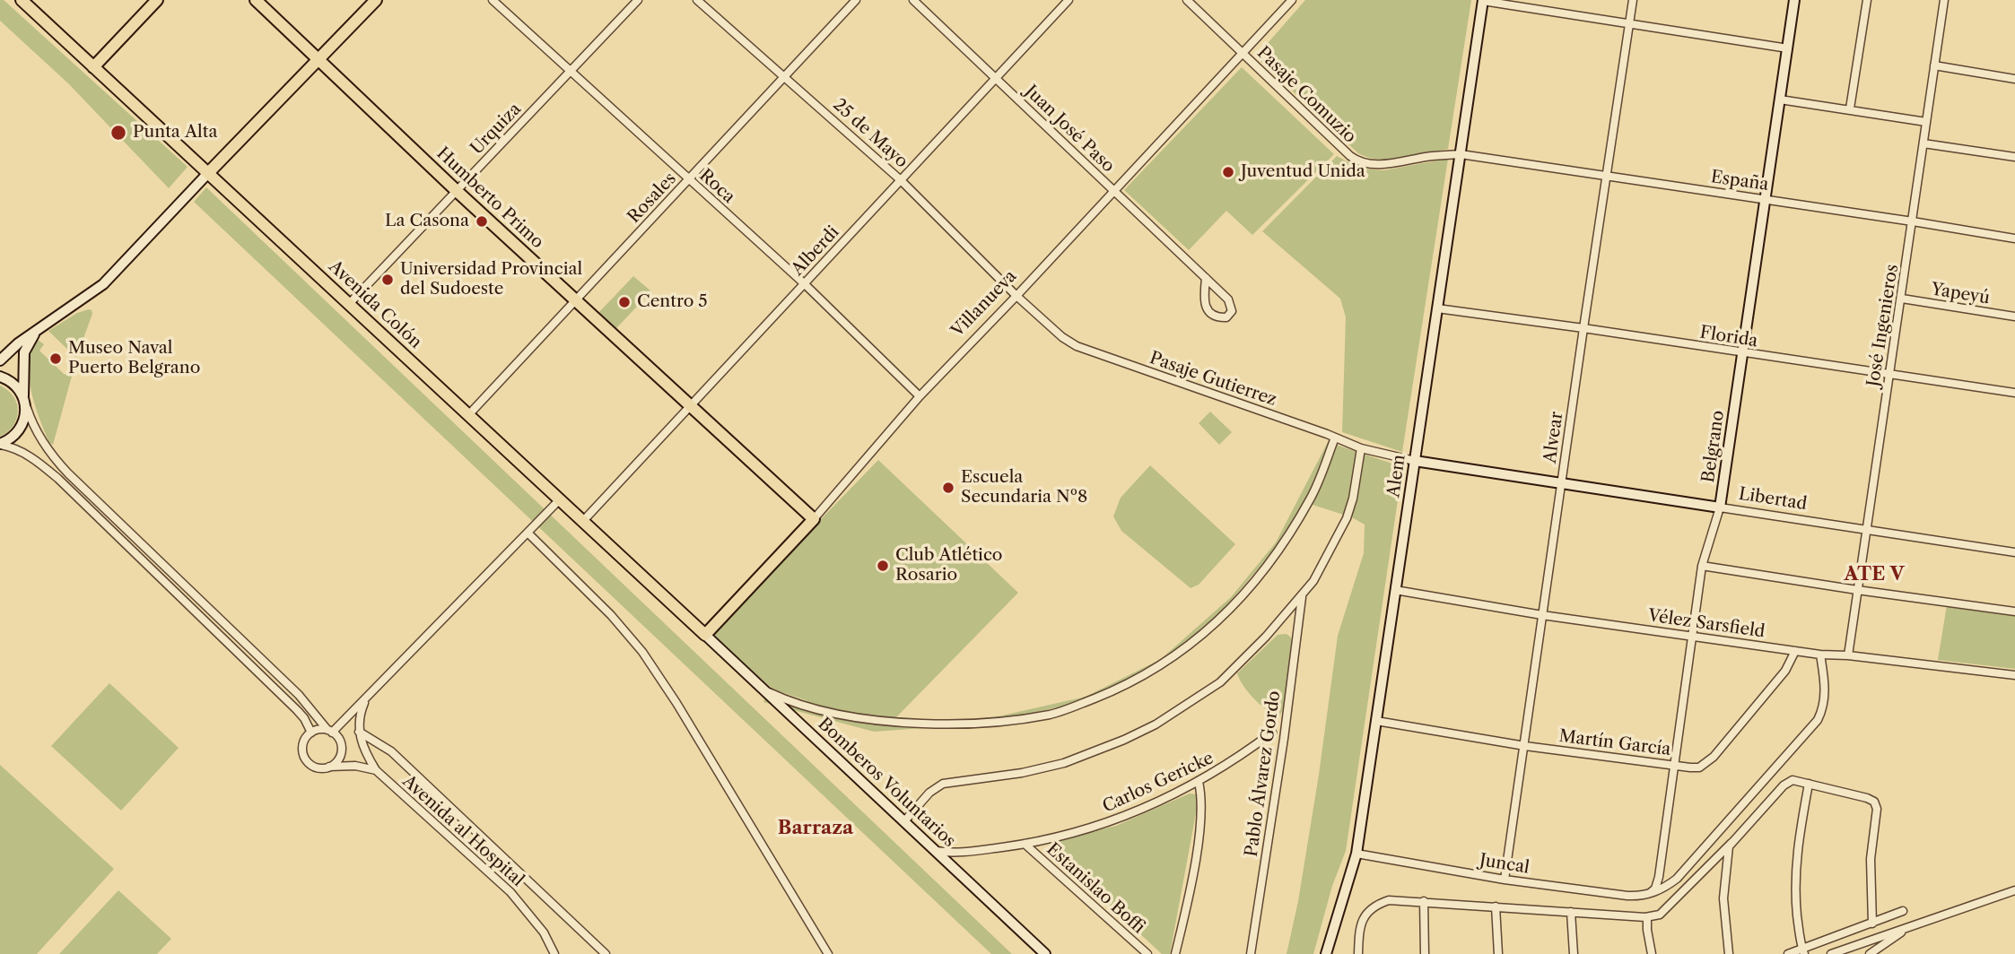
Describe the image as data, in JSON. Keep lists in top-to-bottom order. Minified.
{"streets":{"main road":["Humberto Primo","Villanueva","Avenida Colón","Belgrano","Alem","Libertad","Bomberos Voluntarios"],"street":["Pasaje Comuzio","Urquiza","Juan José Paso","25 de Mayo","España","Roca","Rosales","Alberdi","Yapeyú","José Ingenieros","Florida","Pasaje Gutierrez","Alvear","Vélez Sarsfield","Martín García","Pablo Álvarez Gordo","Carlos Gericke","Avenida al Hospital","Juncal","Estanislao Boffi"]},"crossings":[["Pasaje Comuzio","España"],["Pasaje Comuzio","Villanueva"],["Pasaje Comuzio","Alem"],["Urquiza","Roca"],["Urquiza","Humberto Primo"],["Urquiza","Avenida Colón"],["Juan José Paso","Alberdi"],["Juan José Paso","Villanueva"],["25 de Mayo","Rosales"],["25 de Mayo","Alberdi"],["25 de Mayo","Villanueva"],["25 de Mayo","Pasaje Gutierrez"],["España","José Ingenieros"],["España","Alvear"],["España","Belgrano"],["España","Alem"],["Roca","Rosales"],["Roca","Alberdi"],["Roca","Villanueva"],["Humberto Primo","Rosales"],["Humberto Primo","Alberdi"],["Humberto Primo","Villanueva"],["Rosales","Avenida Colón"],["Alberdi","Avenida Colón"],["Yapeyú","José Ingenieros"],["Villanueva","Avenida Colón"],["Villanueva","Pasaje Gutierrez"],["Villanueva","Bomberos Voluntarios"],["Avenida Colón","Bomberos Voluntarios"],["José Ingenieros","Florida"],["José Ingenieros","Libertad"],["José Ingenieros","Vélez Sarsfield"],["Florida","Alvear"],["Florida","Belgrano"],["Florida","Alem"],["Pasaje Gutierrez","Alem"],["Pasaje Gutierrez","Libertad"],["Alvear","Libertad"],["Alvear","Vélez Sarsfield"],["Alvear","Martín García"],["Alvear","Juncal"],["Belgrano","Libertad"],["Belgrano","Vélez Sarsfield"],["Belgrano","Martín García"],["Belgrano","Juncal"],["Alem","Libertad"],["Alem","Vélez Sarsfield"],["Alem","Martín García"],["Alem","Juncal"],["Vélez Sarsfield","Martín García"],["Bomberos Voluntarios","Carlos Gericke"],["Carlos Gericke","Estanislao Boffi"]],"districts":["ATE V","Barraza"],"places":["Punta Alta","Juventud Unida","La Casona","Universidad Provincial del Sudoeste","Centro 5","Museo Naval Puerto Belgrano","Escuela Secundaria Nº8","Club Atlético Rosario"]}
